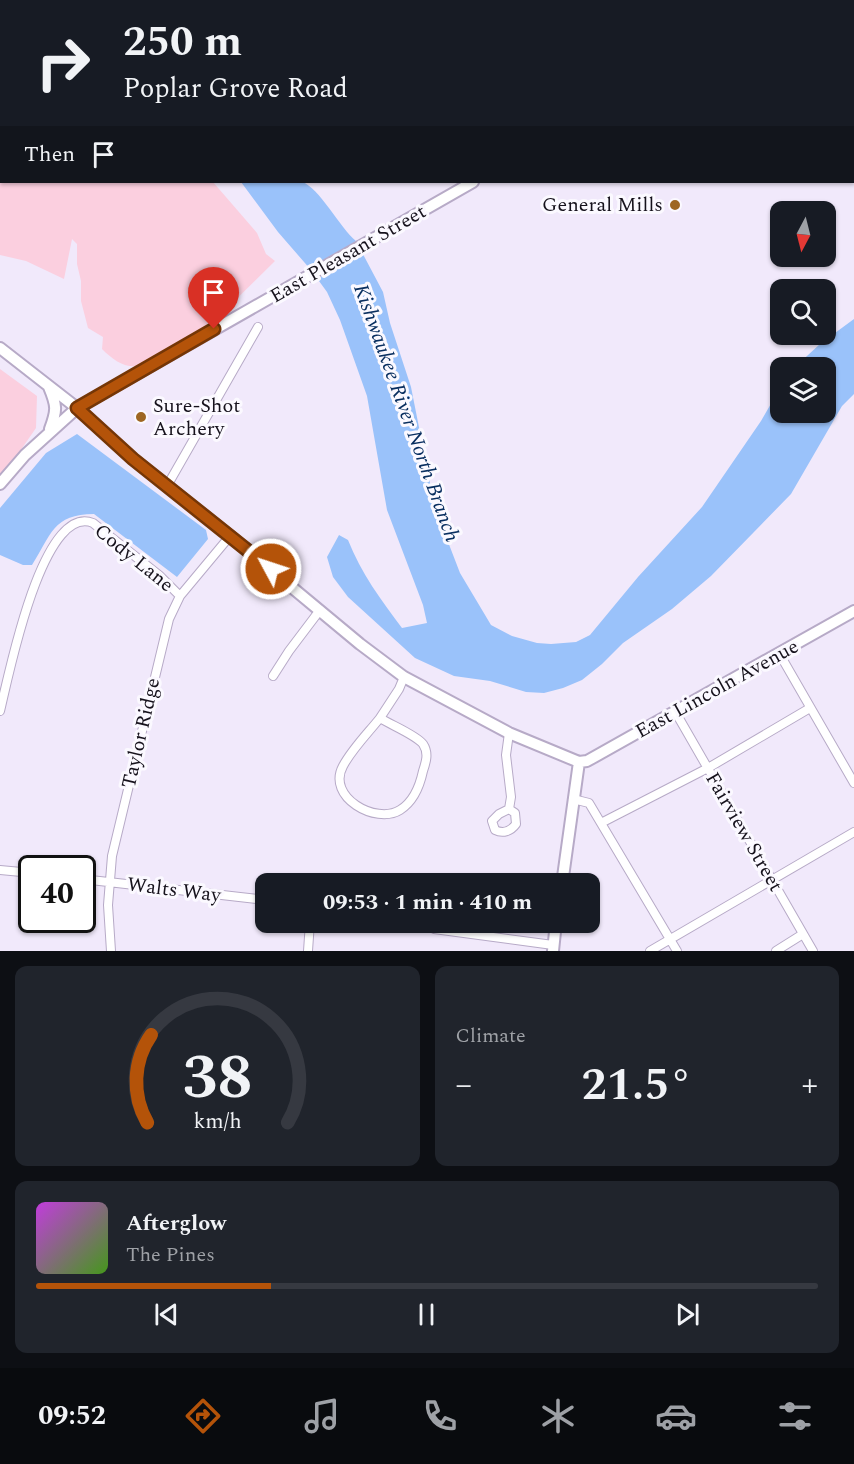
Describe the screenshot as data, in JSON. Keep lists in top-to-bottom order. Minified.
{"streets":{"street":["East Pleasant Street","Cody Lane","East Lincoln Avenue","Taylor Ridge","Fairview Street","Walts Way"]},"crossings":[["Cody Lane","Taylor Ridge"],["East Lincoln Avenue","Fairview Street"],["Taylor Ridge","Walts Way"]],"water":["Kishwaukee River North Branch"],"places":["General Mills","Sure-Shot Archery"],"north":"bottom","page":{"turn":["250 m","Poplar Grove Road"],"then":"Then","limit":"40","trip":"09:53 · 1 min · 410 m","tile":"Climate","heat":["−","21.5°","+"],"song":["Afterglow","The Pines"],"tabs":"09:52","gauge":["38","km/h"]}}
